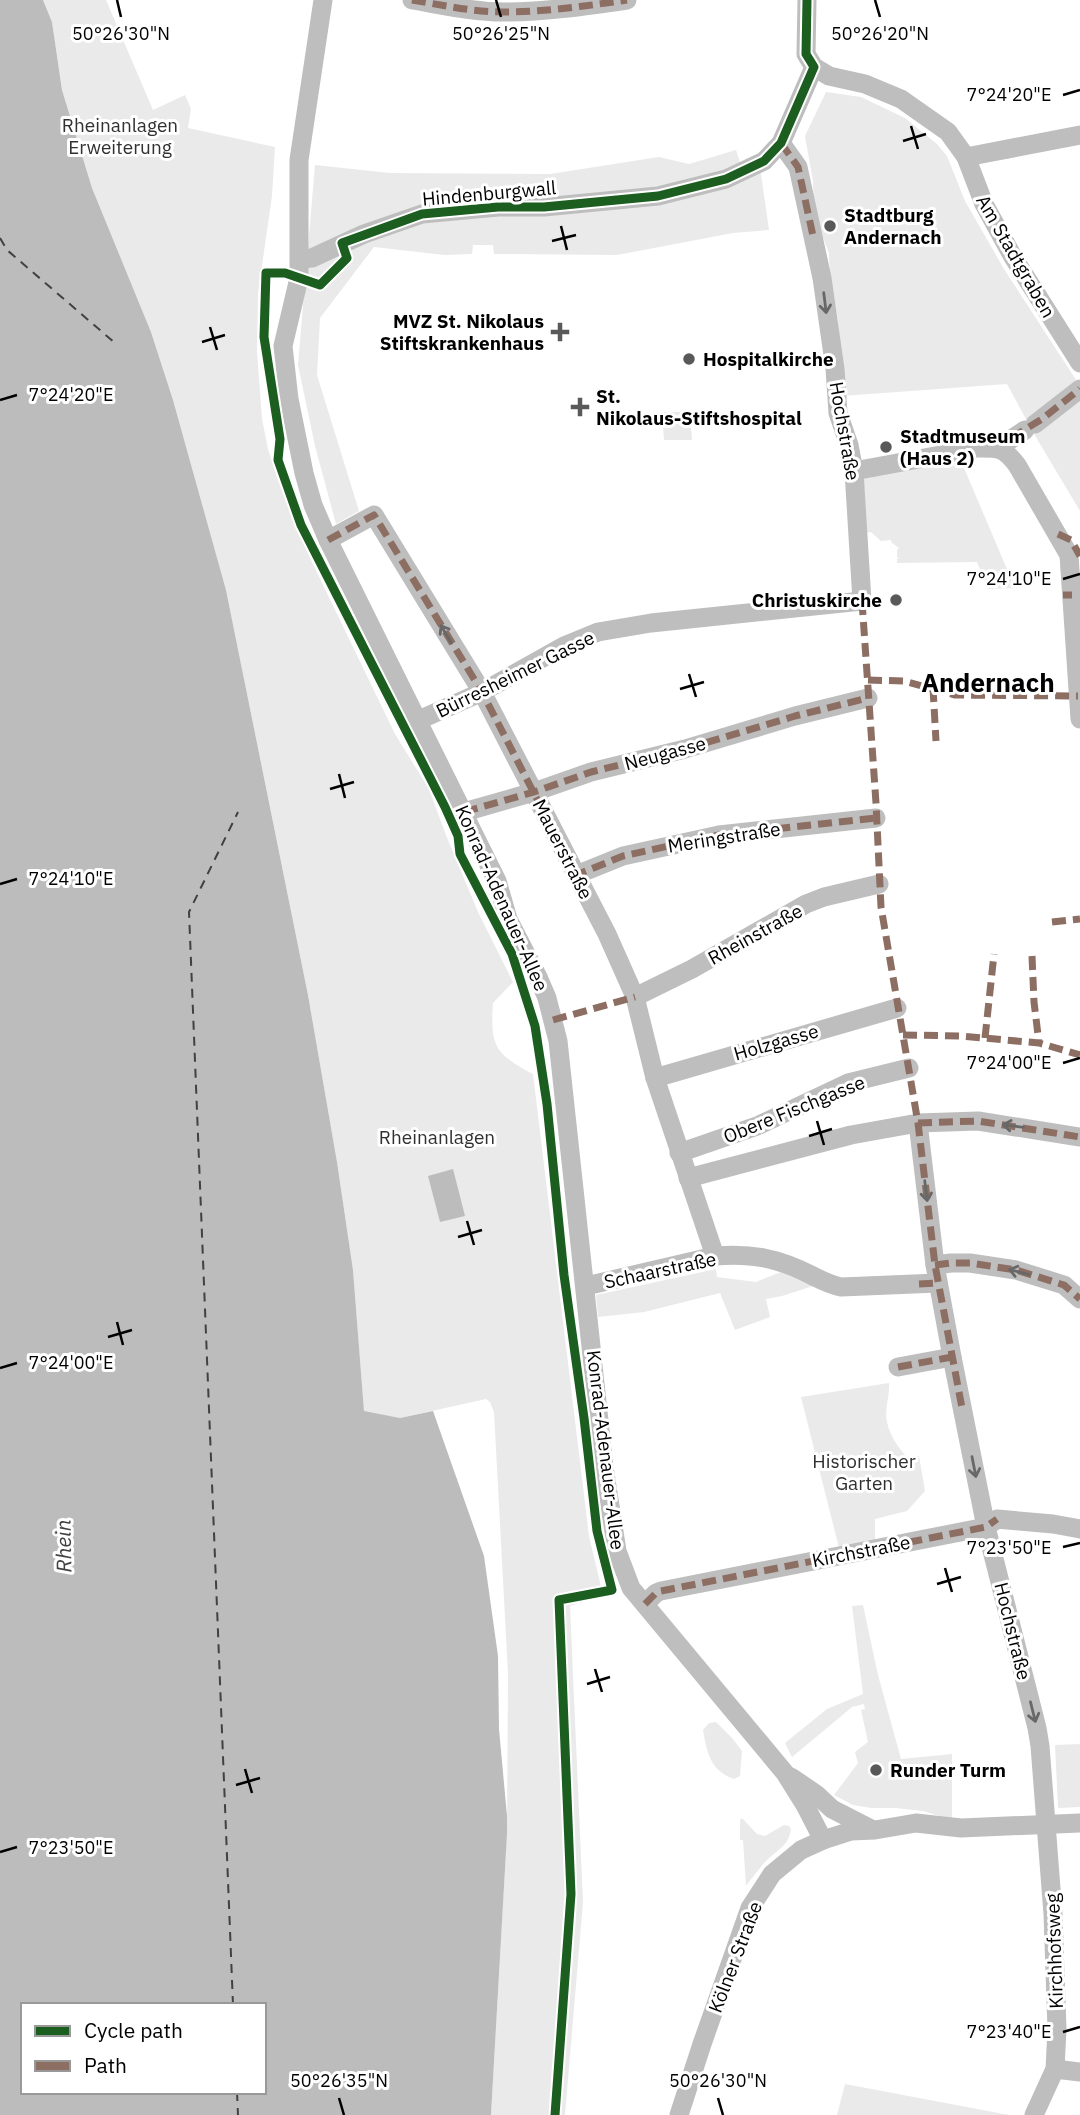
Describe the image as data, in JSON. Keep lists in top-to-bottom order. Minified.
{"streets":{"street":["Hindenburgwall","Am Stadtgraben","Hochstraße","Bürresheimer Gasse","Neugasse","Meringstraße","Mauerstraße","Konrad-Adenauer-Allee","Rheinstraße","Holzgasse","Obere Fischgasse","Schaarstraße","Kirchstraße","Kirchhofsweg","Kölner Straße"]},"crossings":[["Hindenburgwall","Hochstraße"],["Hindenburgwall","Konrad-Adenauer-Allee"],["Hochstraße","Bürresheimer Gasse"],["Hochstraße","Schaarstraße"],["Hochstraße","Kirchstraße"],["Hochstraße","Kirchhofsweg"],["Hochstraße","Kölner Straße"],["Bürresheimer Gasse","Mauerstraße"],["Bürresheimer Gasse","Konrad-Adenauer-Allee"],["Neugasse","Mauerstraße"],["Neugasse","Konrad-Adenauer-Allee"],["Meringstraße","Mauerstraße"],["Mauerstraße","Konrad-Adenauer-Allee"],["Mauerstraße","Rheinstraße"],["Mauerstraße","Holzgasse"],["Mauerstraße","Obere Fischgasse"],["Mauerstraße","Schaarstraße"],["Konrad-Adenauer-Allee","Schaarstraße"],["Konrad-Adenauer-Allee","Kirchstraße"],["Kirchhofsweg","Kölner Straße"]],"one_way":["Hochstraße"],"districts":["Andernach"],"water":["Rhein"],"parks":["Rheinanlagen Erweiterung","Rheinanlagen","Historischer Garten"],"places":{"other":["Stadtburg Andernach","Hospitalkirche","Stadtmuseum (Haus 2)","Christuskirche","Runder Turm"],"health":["MVZ St. Nikolaus Stiftskrankenhaus","St. Nikolaus-Stiftshospital"]},"legend":["Cycle path","Path"],"coordinates":["50°26'30\"N","50°26'25\"N","50°26'20\"N","7°24'20\"E","7°24'10\"E","7°24'00\"E","7°23'50\"E","7°23'40\"E","50°26'35\"N"]}
